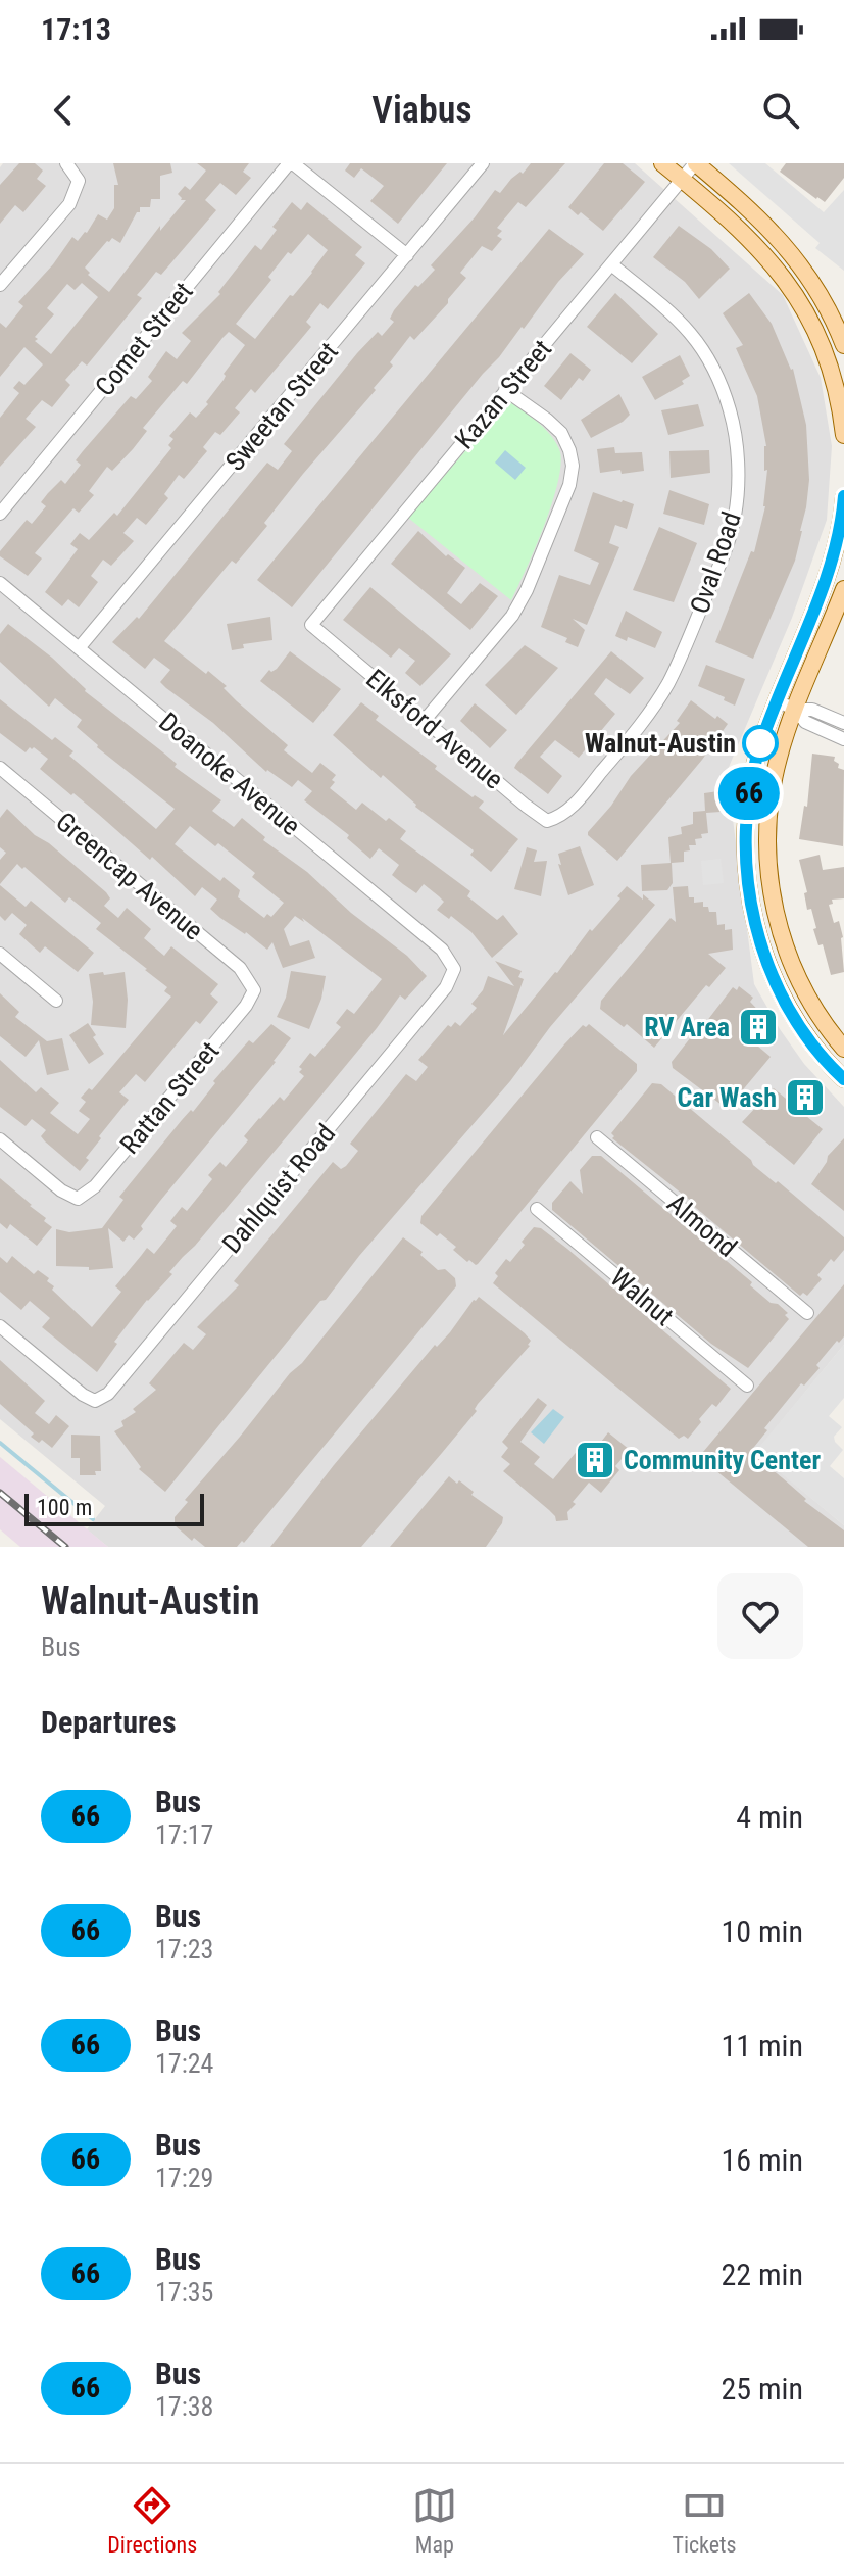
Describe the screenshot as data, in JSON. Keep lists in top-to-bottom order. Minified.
{"streets":{"street":["Comet Street","Kazan Street","Sweetan Street","Oval Road","Elksford Avenue","Doanoke Avenue","Greencap Avenue","Rattan Street","Dahlquist Road","Almond","Walnut"]},"crossings":[["Kazan Street","Oval Road"],["Kazan Street","Elksford Avenue"],["Sweetan Street","Doanoke Avenue"],["Oval Road","Elksford Avenue"],["Doanoke Avenue","Dahlquist Road"],["Greencap Avenue","Rattan Street"]],"places":{"other":["Walnut-Austin"],"building":["RV Area","Car Wash","Community Center"]},"lines":["bus line 66"],"scale_bar":"100 m","page":{"status":"17:13","header":"Viabus","on_map":"66","scale":"100 m","heading":[["Walnut-Austin","Bus"],"Departures"],"list":[{"mark":"66","name":"Bus","note":"17:17","value":"4 min"},{"mark":"66","name":"Bus","note":"17:23","value":"10 min"},{"mark":"66","name":"Bus","note":"17:24","value":"11 min"},{"mark":"66","name":"Bus","note":"17:29","value":"16 min"},{"mark":"66","name":"Bus","note":"17:35","value":"22 min"},{"mark":"66","name":"Bus","note":"17:38","value":"25 min"}],"tabs":["Directions","Map","Tickets"]}}
